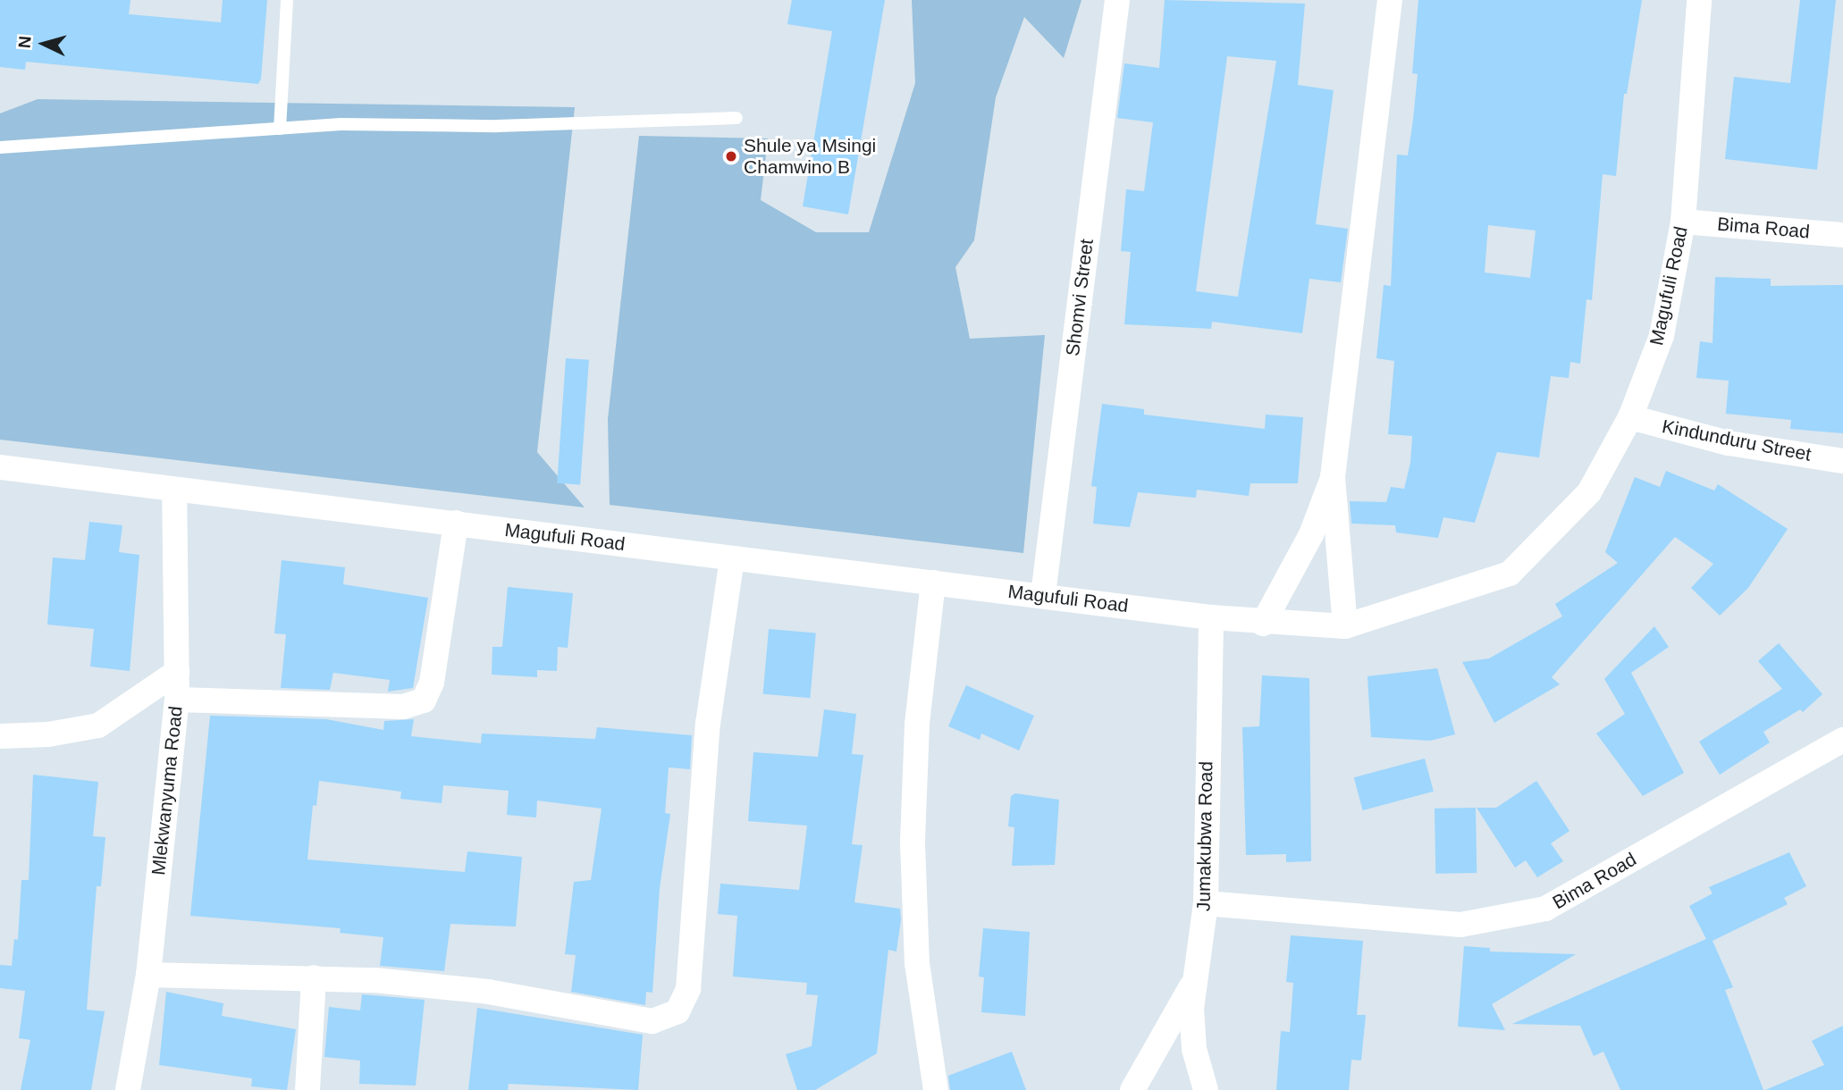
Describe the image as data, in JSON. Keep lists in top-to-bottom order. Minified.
{"streets":{"street":["Bima Road","Magufuli Road","Shomvi Street","Kindunduru Street","Mlekwanyuma Road","Jumakubwa Road"]},"crossings":[["Bima Road","Magufuli Road"],["Bima Road","Jumakubwa Road"],["Magufuli Road","Shomvi Street"],["Magufuli Road","Kindunduru Street"],["Magufuli Road","Mlekwanyuma Road"],["Magufuli Road","Jumakubwa Road"]],"places":["Shule ya Msingi Chamwino B"],"north":"left"}
